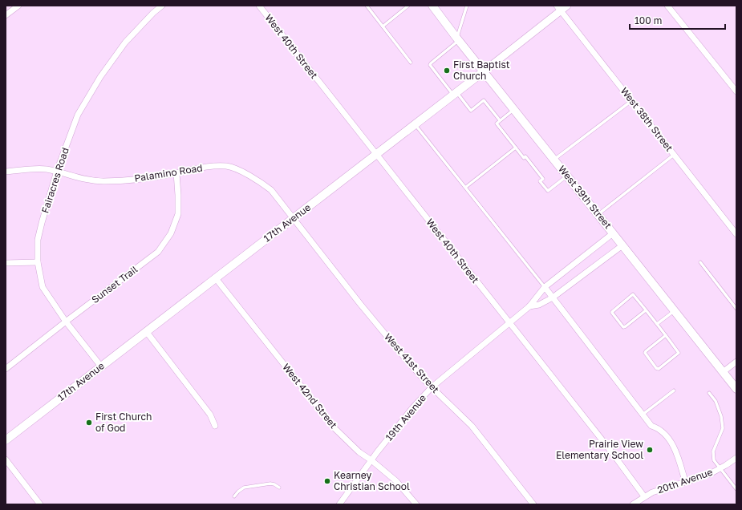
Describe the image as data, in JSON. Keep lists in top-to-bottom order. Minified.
{"streets":{"main road":["West 39th Street","17th Avenue"],"street":["West 40th Street","West 38th Street","Palamino Road","Fairacres Road","Sunset Trail","West 41st Street","West 42nd Street","19th Avenue","20th Avenue"]},"crossings":[["West 40th Street","17th Avenue"],["West 40th Street","19th Avenue"],["West 40th Street","20th Avenue"],["West 38th Street","17th Avenue"],["Palamino Road","Fairacres Road"],["Palamino Road","17th Avenue"],["Palamino Road","Sunset Trail"],["Palamino Road","West 41st Street"],["Fairacres Road","17th Avenue"],["Fairacres Road","Sunset Trail"],["West 39th Street","17th Avenue"],["West 39th Street","19th Avenue"],["17th Avenue","West 41st Street"],["17th Avenue","West 42nd Street"],["West 41st Street","19th Avenue"],["West 42nd Street","19th Avenue"]],"places":["First Baptist Church","First Church of God","Prairie View Elementary School","Kearney Christian School"],"scale_bar":"100 m"}
